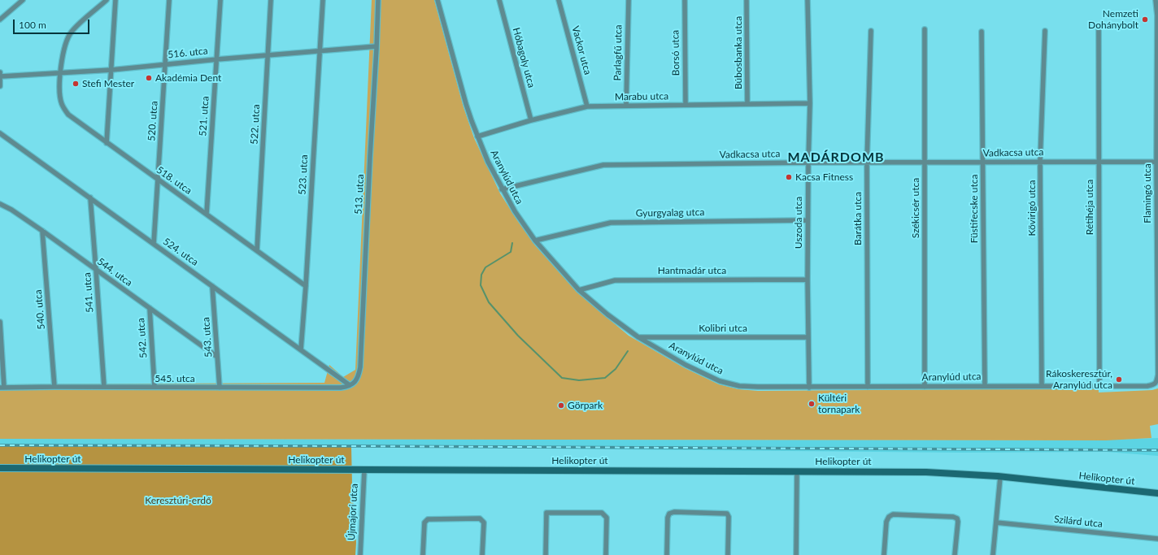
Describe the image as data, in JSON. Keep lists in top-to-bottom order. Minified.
{"streets":{"street":["Vackor utca","516. utca","Parlagfű utca","Borsó utca","Búbosbanka utca","Hóbagoly utca","Marabu utca","521. utca","520. utca","522. utca","Vadkacsa utca","523. utca","Aranylúd utca","518. utca","Flamingó utca","513. utca","Rétihéja utca","Székicsér utca","Kövirigó utca","Füstifecske utca","Gyurgyalag utca","Barátka utca","Uszoda utca","524. utca","Hantmadár utca","544. utca","541. utca","540. utca","Kolibri utca","543. utca","542. utca","545. utca","Helikopter út","Újmajori utca","Szilárd utca"]},"crossings":[["Vackor utca","Marabu utca"],["516. utca","521. utca"],["516. utca","520. utca"],["516. utca","522. utca"],["516. utca","523. utca"],["516. utca","518. utca"],["516. utca","513. utca"],["Parlagfű utca","Marabu utca"],["Borsó utca","Marabu utca"],["Búbosbanka utca","Marabu utca"],["Hóbagoly utca","Marabu utca"],["Marabu utca","Aranylúd utca"],["Marabu utca","Uszoda utca"],["521. utca","518. utca"],["520. utca","518. utca"],["520. utca","524. utca"],["522. utca","518. utca"],["Vadkacsa utca","Aranylúd utca"],["Vadkacsa utca","Flamingó utca"],["Vadkacsa utca","Rétihéja utca"],["Vadkacsa utca","Székicsér utca"],["Vadkacsa utca","Kövirigó utca"],["Vadkacsa utca","Füstifecske utca"],["Vadkacsa utca","Barátka utca"],["Vadkacsa utca","Uszoda utca"],["523. utca","518. utca"],["523. utca","524. utca"],["Aranylúd utca","Flamingó utca"],["Aranylúd utca","Rétihéja utca"],["Aranylúd utca","Székicsér utca"],["Aranylúd utca","Kövirigó utca"],["Aranylúd utca","Füstifecske utca"],["Aranylúd utca","Gyurgyalag utca"],["Aranylúd utca","Barátka utca"],["Aranylúd utca","Uszoda utca"],["Aranylúd utca","Hantmadár utca"],["Aranylúd utca","Kolibri utca"],["513. utca","524. utca"],["513. utca","545. utca"],["Gyurgyalag utca","Uszoda utca"],["Uszoda utca","Hantmadár utca"],["Uszoda utca","Kolibri utca"],["524. utca","541. utca"],["524. utca","543. utca"],["524. utca","545. utca"],["544. utca","541. utca"],["544. utca","540. utca"],["544. utca","543. utca"],["544. utca","542. utca"],["541. utca","545. utca"],["540. utca","545. utca"],["543. utca","545. utca"],["542. utca","545. utca"],["Helikopter út","Újmajori utca"]],"districts":["MADÁRDOMB"],"parks":["Keresztúri-erdő"],"places":["Nemzeti Dohánybolt","Akadémia Dent","Stefi Mester","Kacsa Fitness","Rákoskeresztúr, Aranylúd utca","Kültéri tornapark","Görpark"],"scale_bar":"100 m"}
